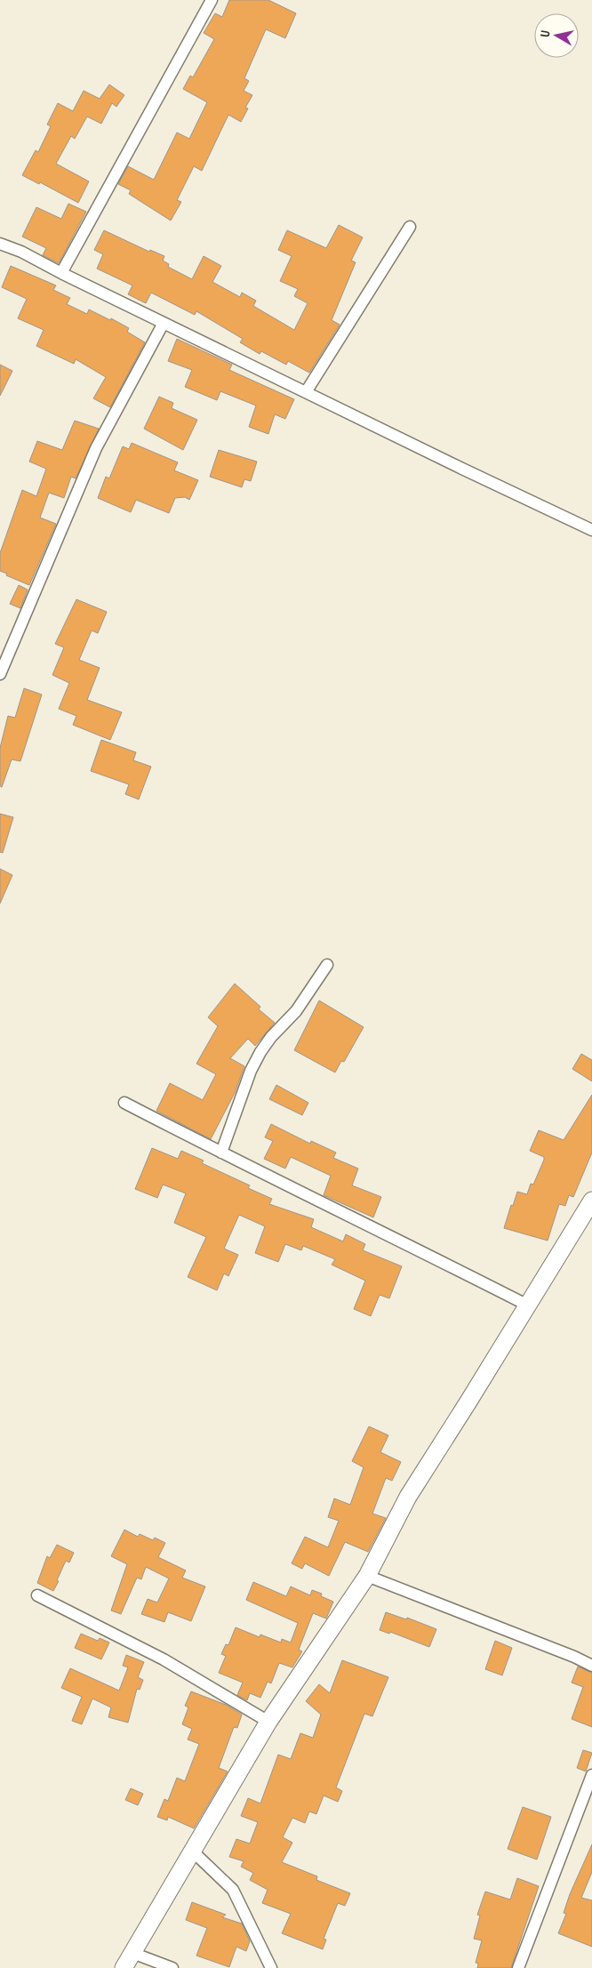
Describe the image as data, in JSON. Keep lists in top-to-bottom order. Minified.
{"north":"left"}
